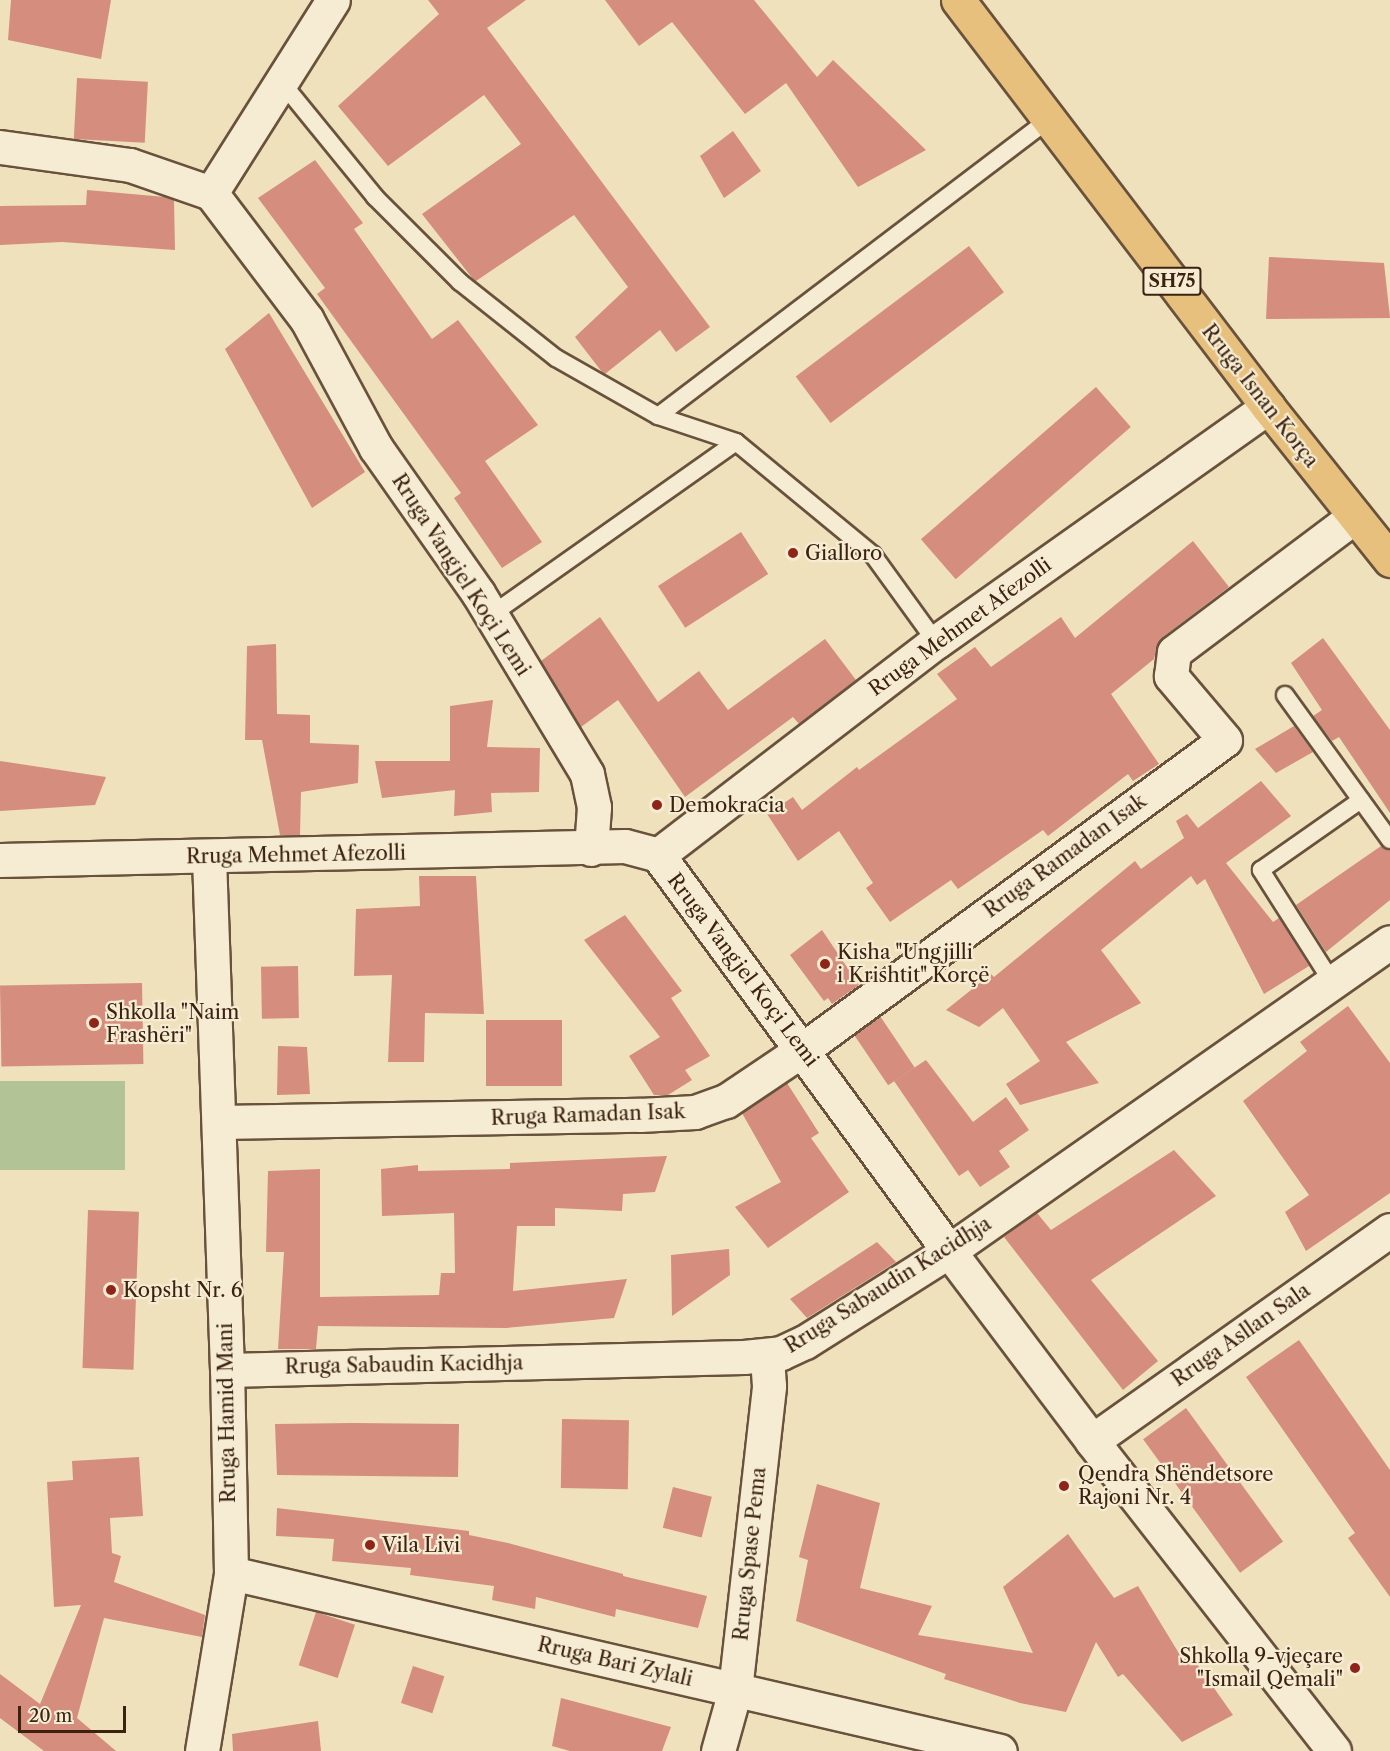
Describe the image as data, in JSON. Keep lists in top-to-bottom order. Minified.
{"streets":{"main road":["SH75","Rruga Isnan Korça"],"street":["Rruga Vangjel Koçi Lemi","Rruga Mehmet Afezolli","Rruga Ramadan Isak","Rruga Sabaudin Kacidhja","Rruga Asllan Sala","Rruga Hamid Mani","Rruga Spase Pema","Rruga Bari Zylali"]},"crossings":[["Rruga Isnan Korça","Rruga Mehmet Afezolli"],["Rruga Isnan Korça","Rruga Ramadan Isak"],["Rruga Vangjel Koçi Lemi","Rruga Mehmet Afezolli"],["Rruga Vangjel Koçi Lemi","Rruga Ramadan Isak"],["Rruga Vangjel Koçi Lemi","Rruga Sabaudin Kacidhja"],["Rruga Vangjel Koçi Lemi","Rruga Asllan Sala"],["Rruga Mehmet Afezolli","Rruga Hamid Mani"],["Rruga Ramadan Isak","Rruga Hamid Mani"],["Rruga Sabaudin Kacidhja","Rruga Hamid Mani"],["Rruga Sabaudin Kacidhja","Rruga Spase Pema"],["Rruga Hamid Mani","Rruga Bari Zylali"],["Rruga Spase Pema","Rruga Bari Zylali"]],"places":["Gialloro","Demokracia","Kisha \"Ungjilli i Krishtit\" Korçë","Shkolla \"Naim Frashëri\"","Kopsht Nr. 6","Qendra Shëndetsore Rajoni Nr. 4","Vila Livi","Shkolla 9-vjeçare \"Ismail Qemali\""],"scale_bar":"20 m"}
